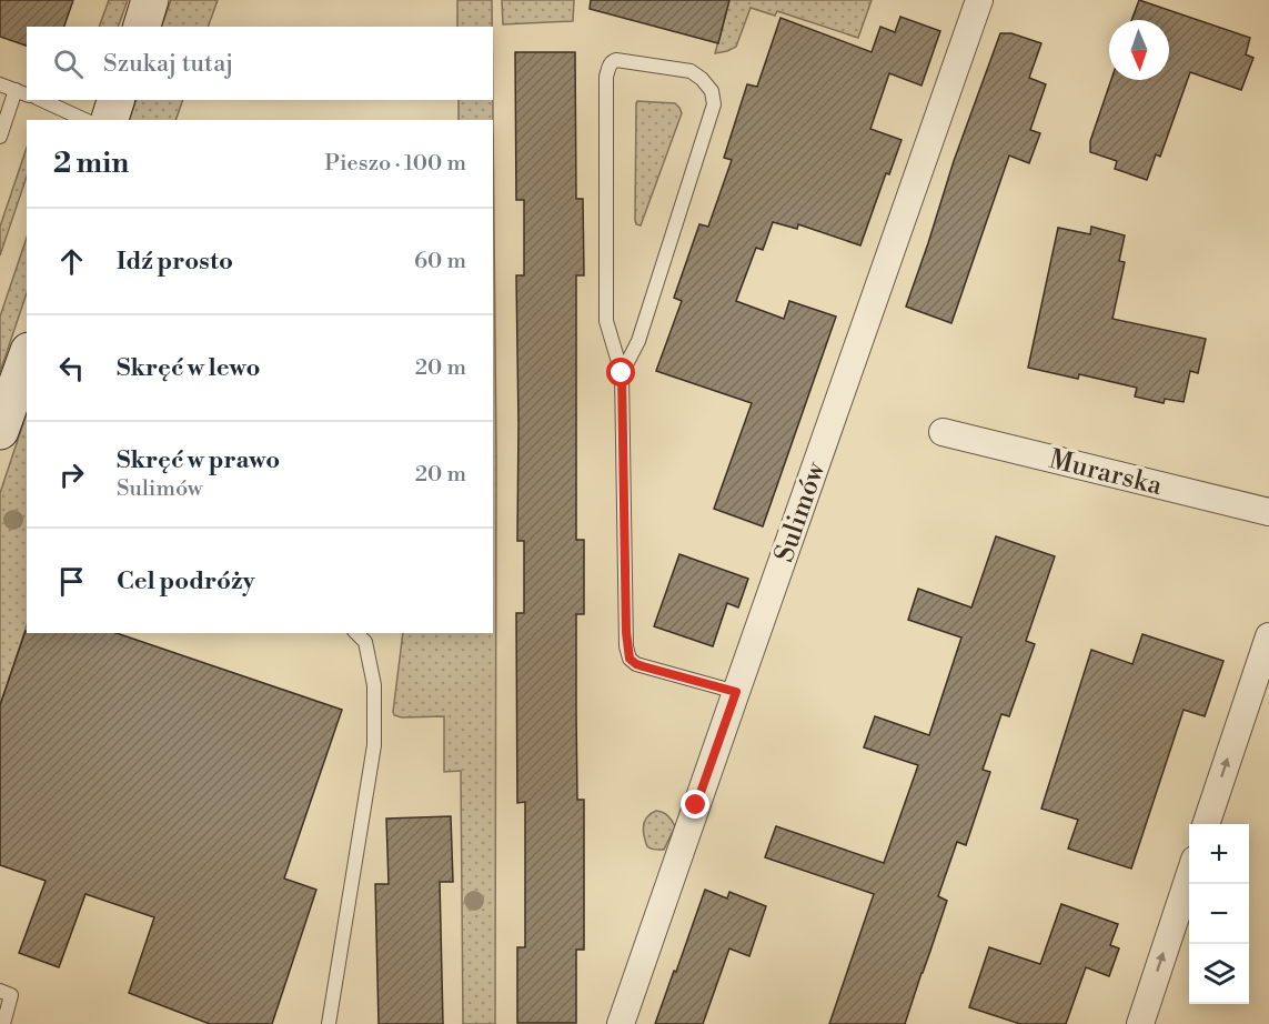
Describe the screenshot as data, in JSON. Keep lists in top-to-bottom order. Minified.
{"streets":{"street":["Murarska","Sulimów"]},"north":"bottom","page":{"search":"Szukaj tutaj","heading":["2 min","Pieszo · 100 m"],"list":[["Idź prosto","60 m"],["Skręć w lewo","20 m"],["Skręć w prawo","Sulimów","20 m"],"Cel podróży"],"map_buttons":["+","−"]}}
